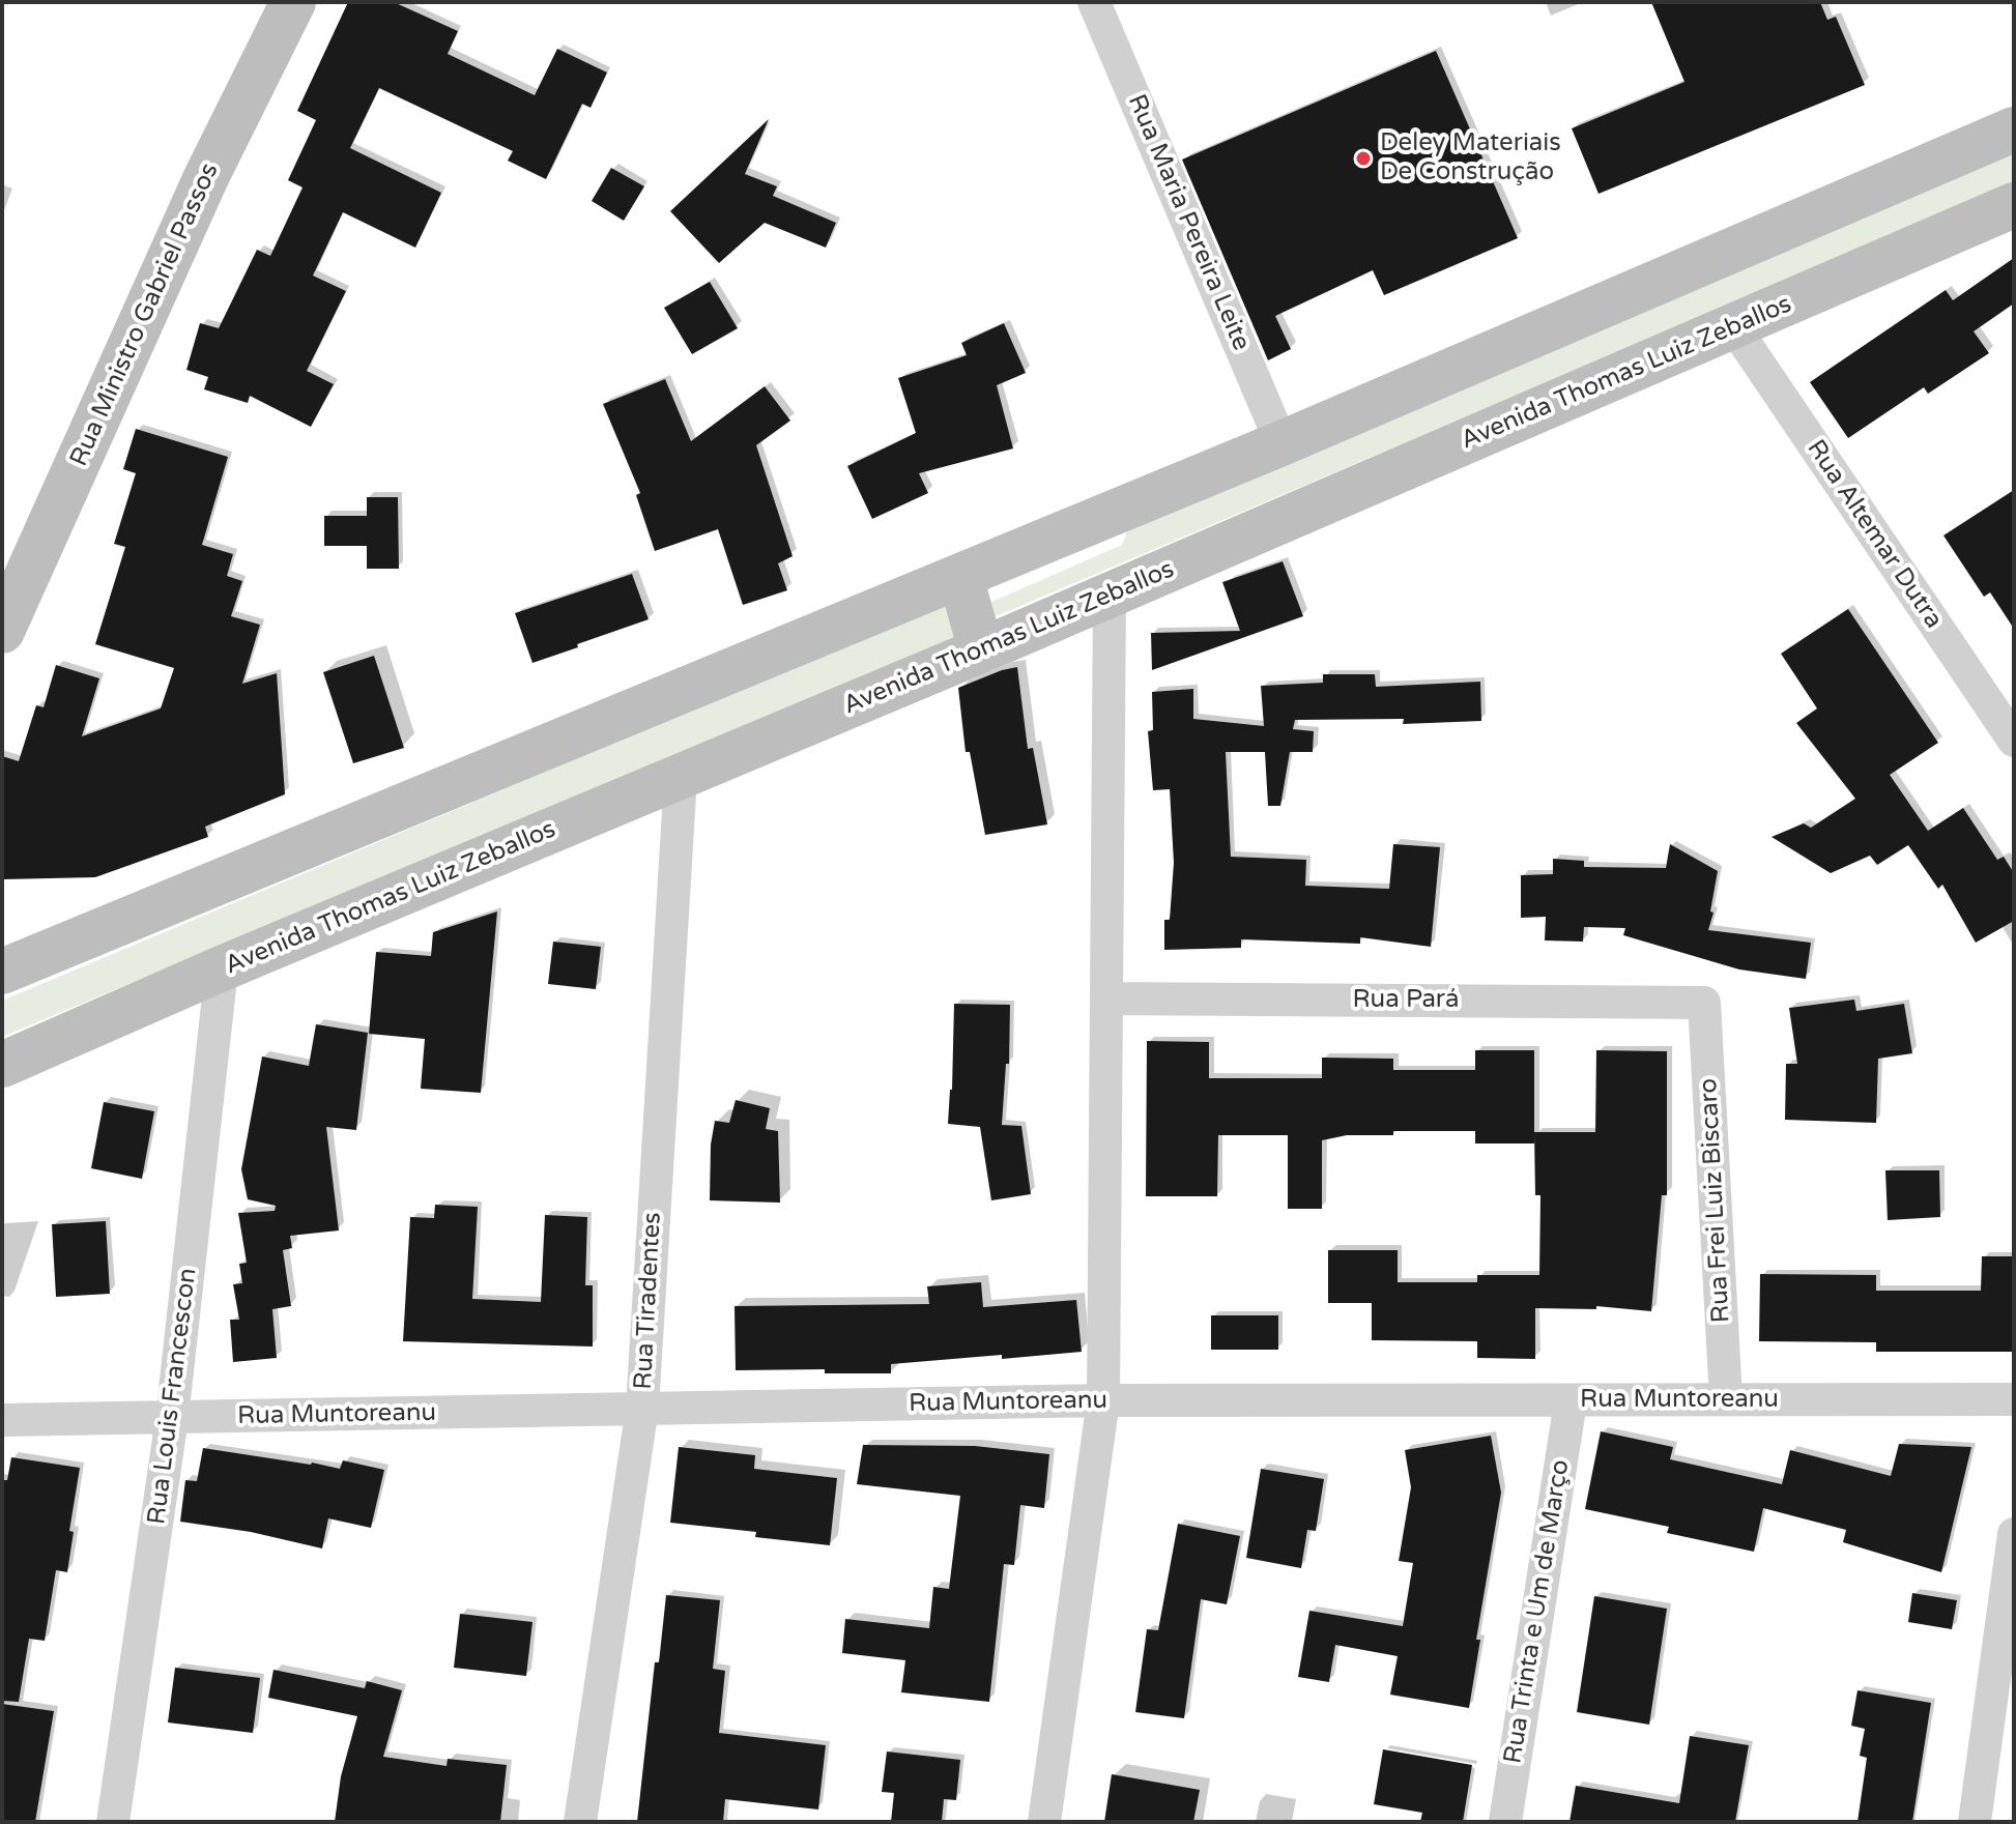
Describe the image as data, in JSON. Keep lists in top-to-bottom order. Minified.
{"streets":{"main road":["Rua Ministro Gabriel Passos","Avenida Thomas Luiz Zeballos"],"street":["Rua Maria Pereira Leite","Rua Altemar Dutra","Rua Pará","Rua Frei Luiz Biscaro","Rua Tiradentes","Rua Louis Francescon","Rua Muntoreanu","Rua Trinta e Um de Março"]},"crossings":[["Avenida Thomas Luiz Zeballos","Rua Altemar Dutra"],["Avenida Thomas Luiz Zeballos","Rua Tiradentes"],["Avenida Thomas Luiz Zeballos","Rua Louis Francescon"],["Rua Pará","Rua Frei Luiz Biscaro"],["Rua Frei Luiz Biscaro","Rua Muntoreanu"],["Rua Tiradentes","Rua Muntoreanu"],["Rua Louis Francescon","Rua Muntoreanu"],["Rua Muntoreanu","Rua Trinta e Um de Março"]],"places":["Deley Materiais De Construção"]}
